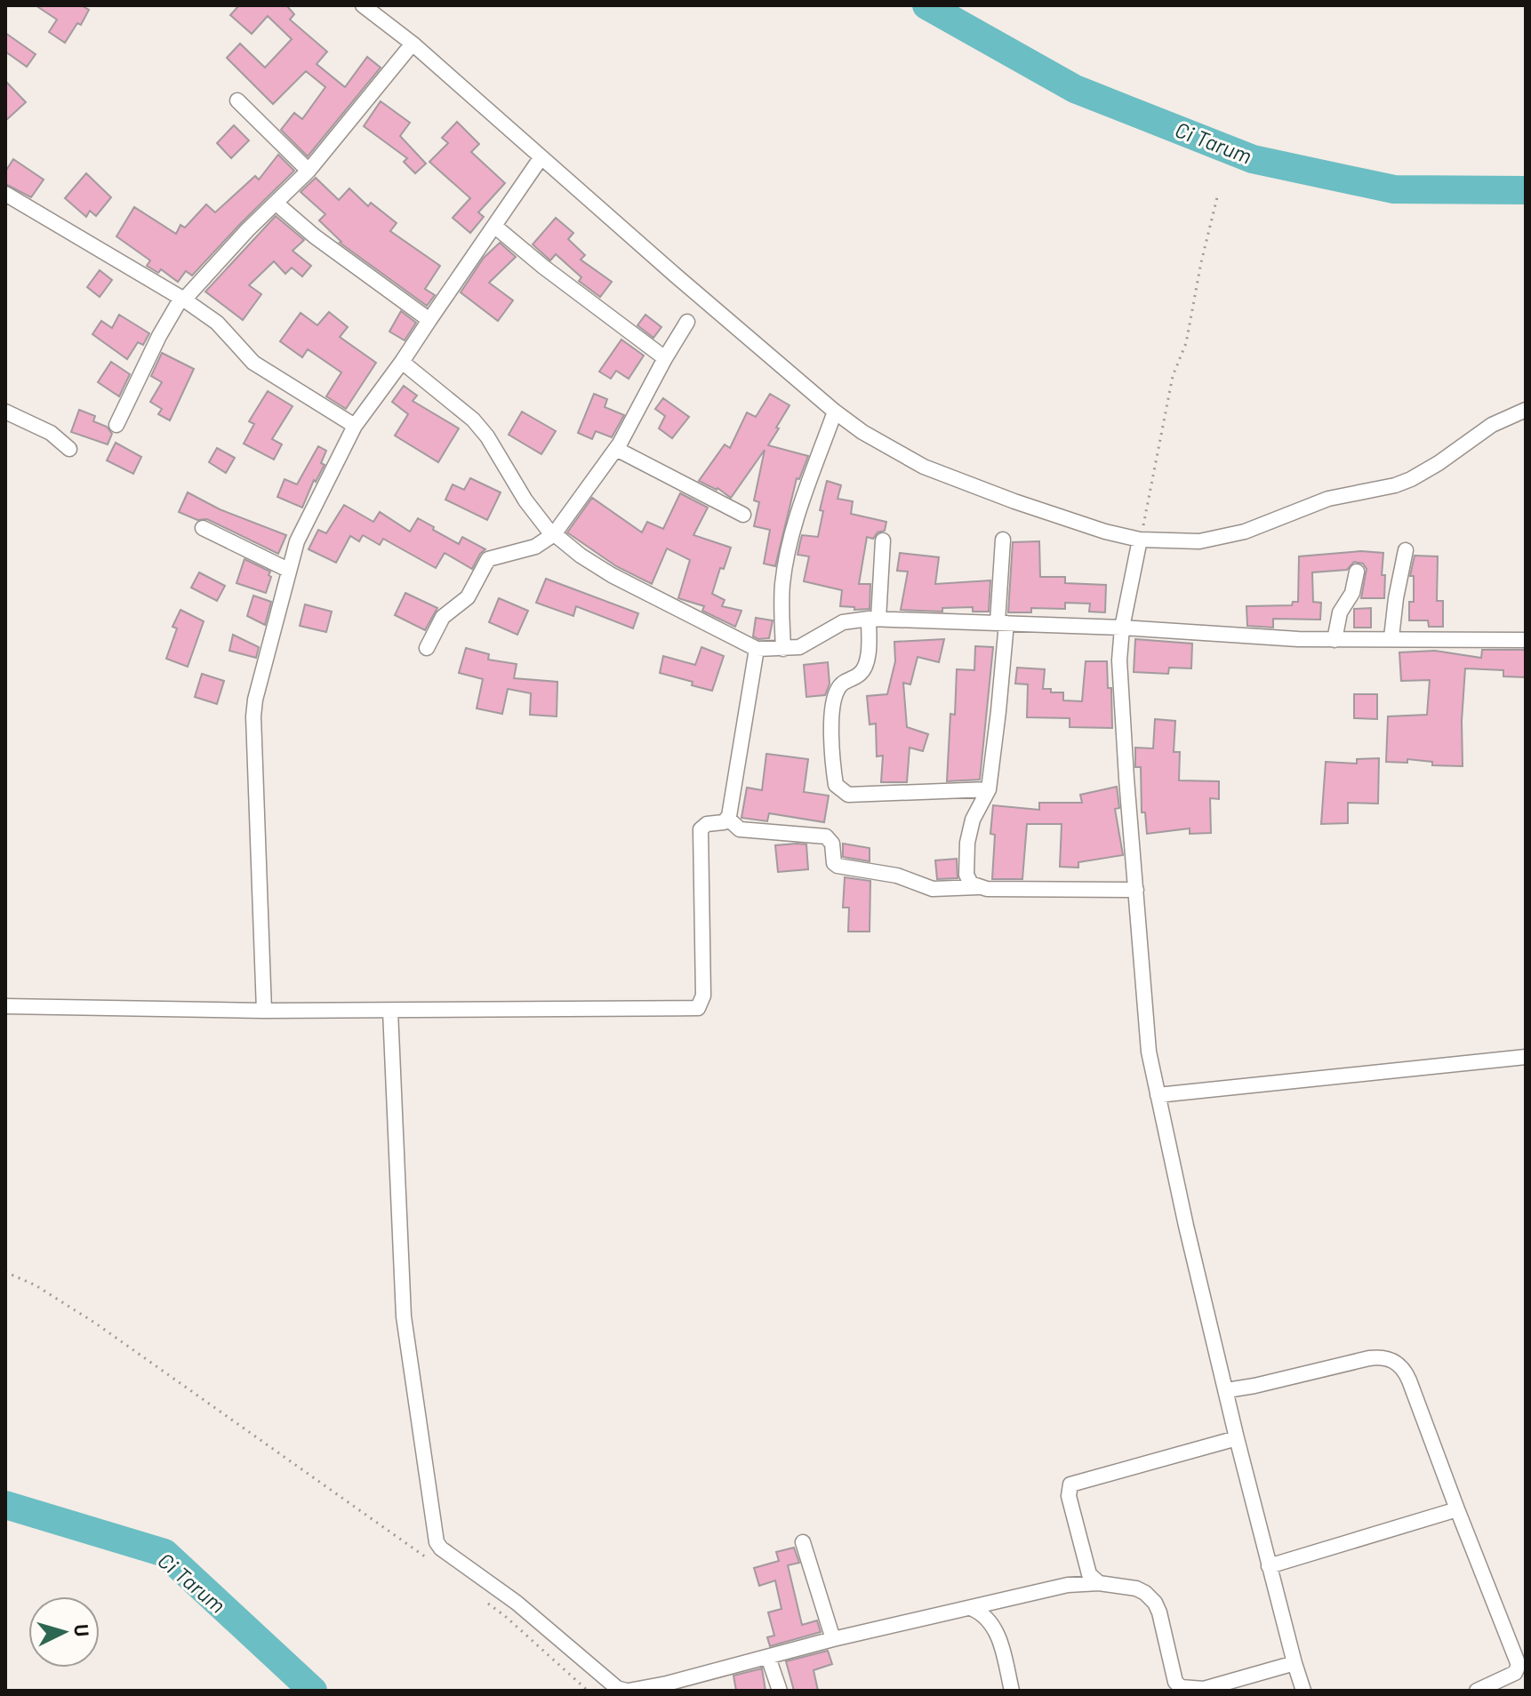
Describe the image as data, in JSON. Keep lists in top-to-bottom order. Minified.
{"water":["Ci Tarum"],"north":"right"}
